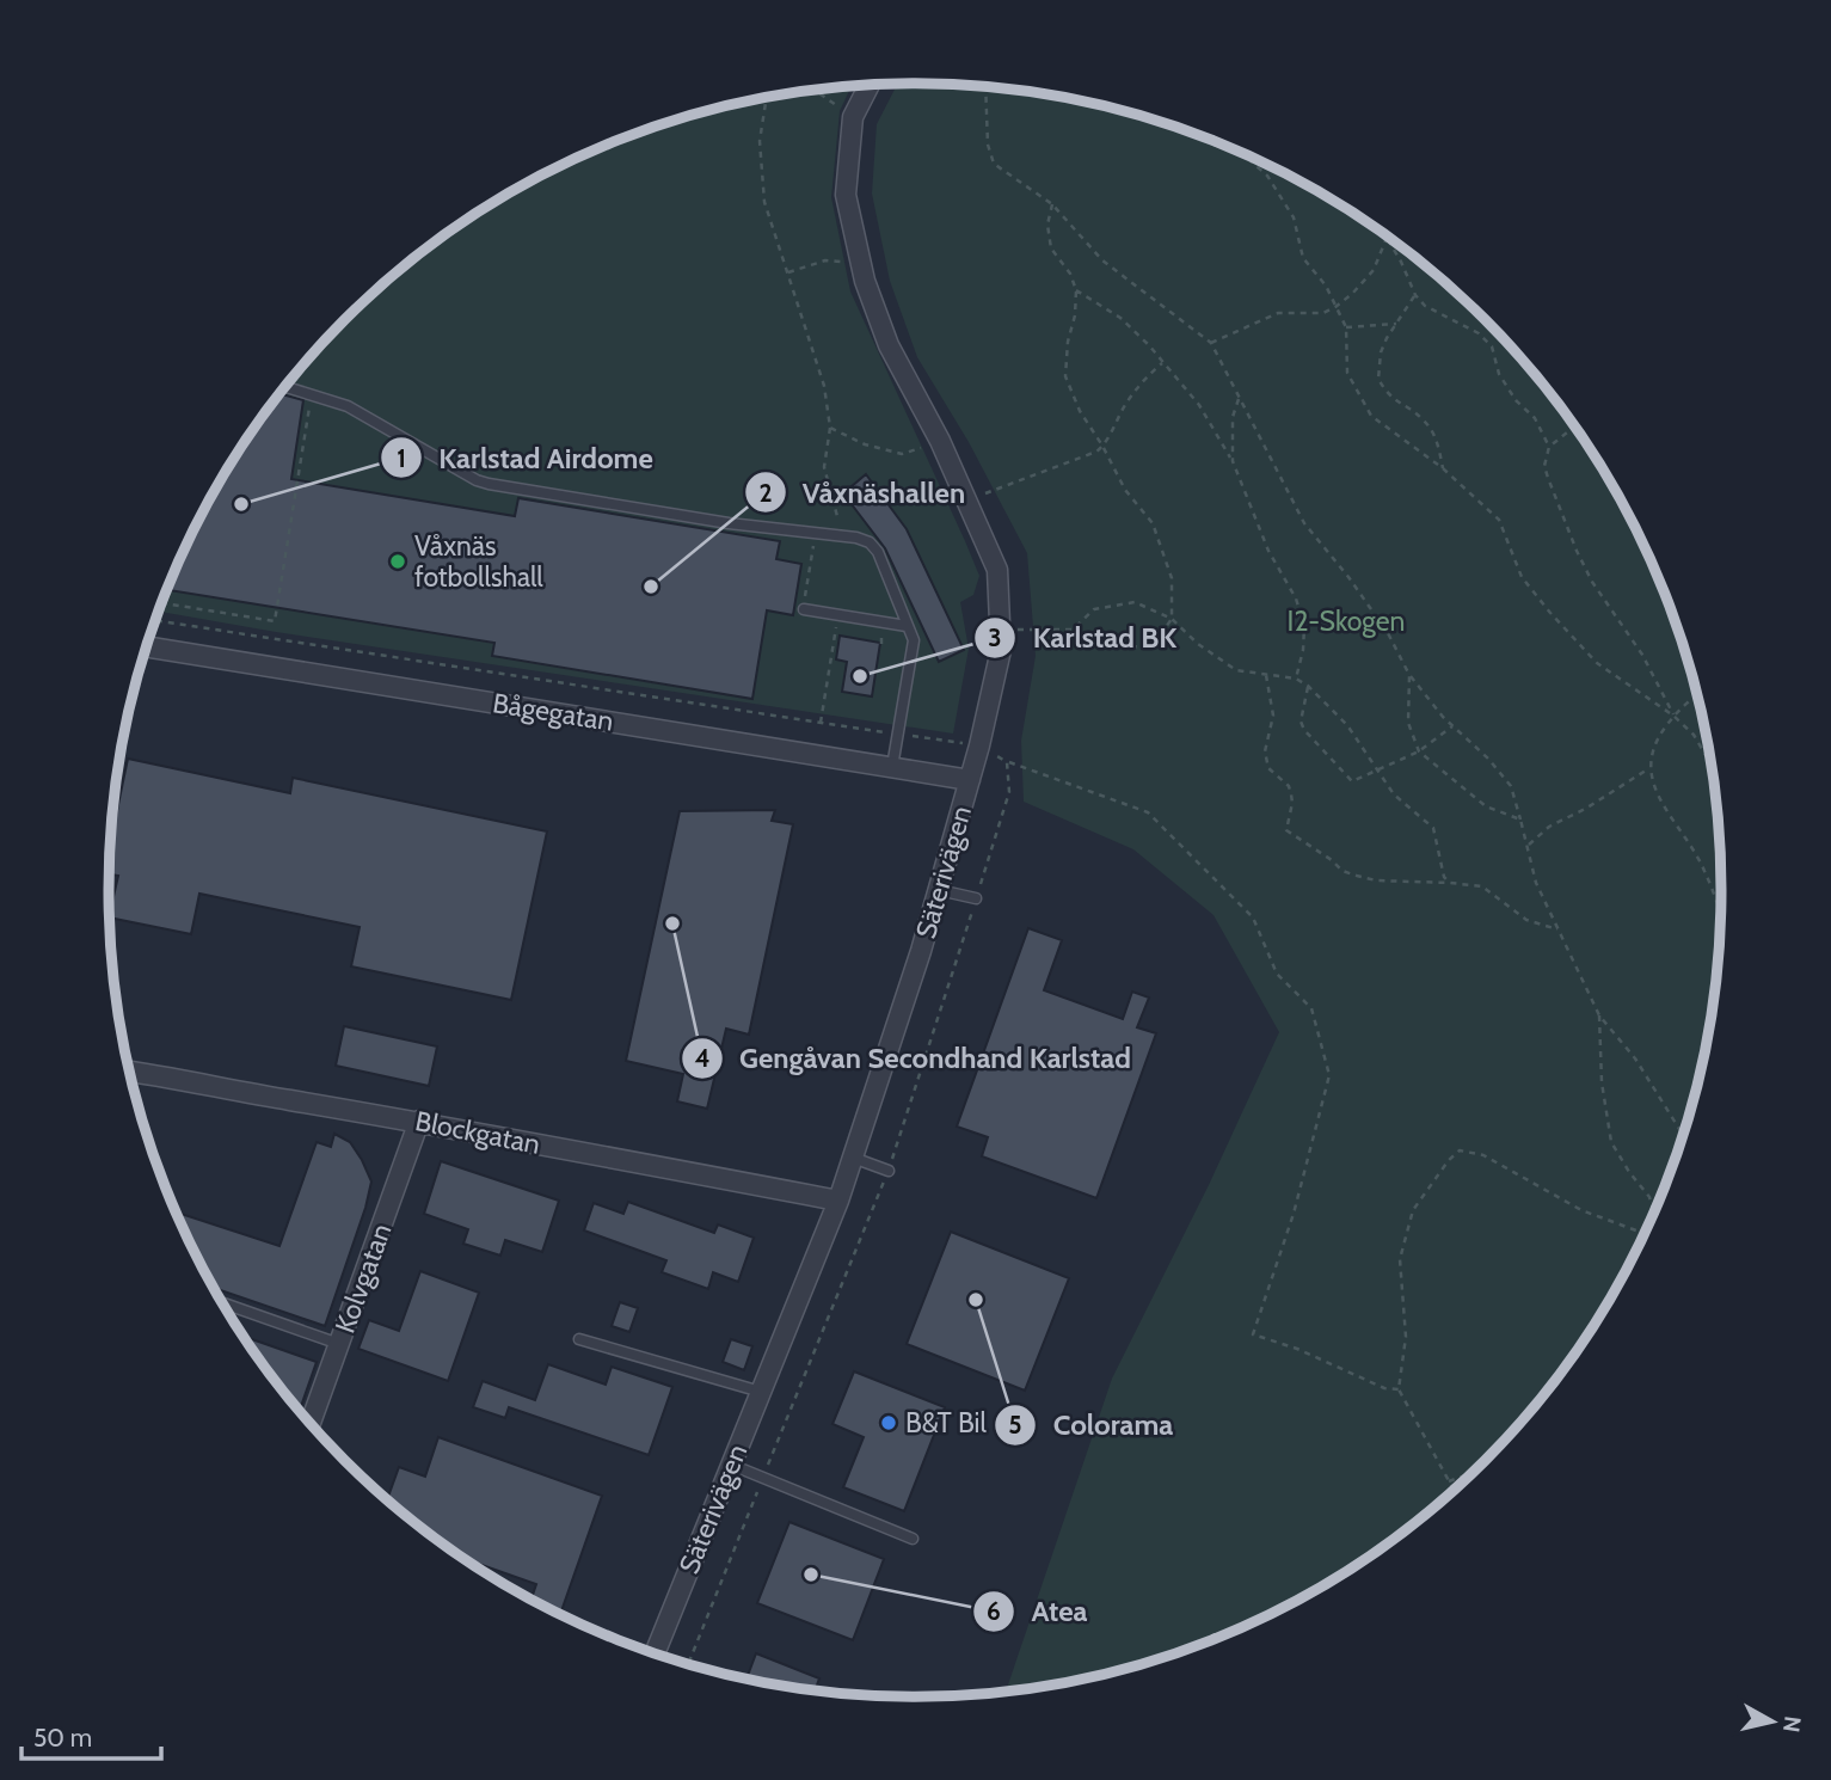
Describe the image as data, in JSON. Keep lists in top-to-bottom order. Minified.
{"streets":{"street":["Bågegatan","Säterivägen","Blockgatan","Kolvgatan"]},"crossings":[["Bågegatan","Säterivägen"],["Säterivägen","Blockgatan"],["Blockgatan","Kolvgatan"]],"parks":["I2-Skogen"],"places":["Karlstad Airdome","Våxnäs fotbollshall","Våxnäshallen","Karlstad BK","Gengåvan Secondhand Karlstad","Colorama","B&T Bil","Atea"],"scale_bar":"50 m","north":"right"}
